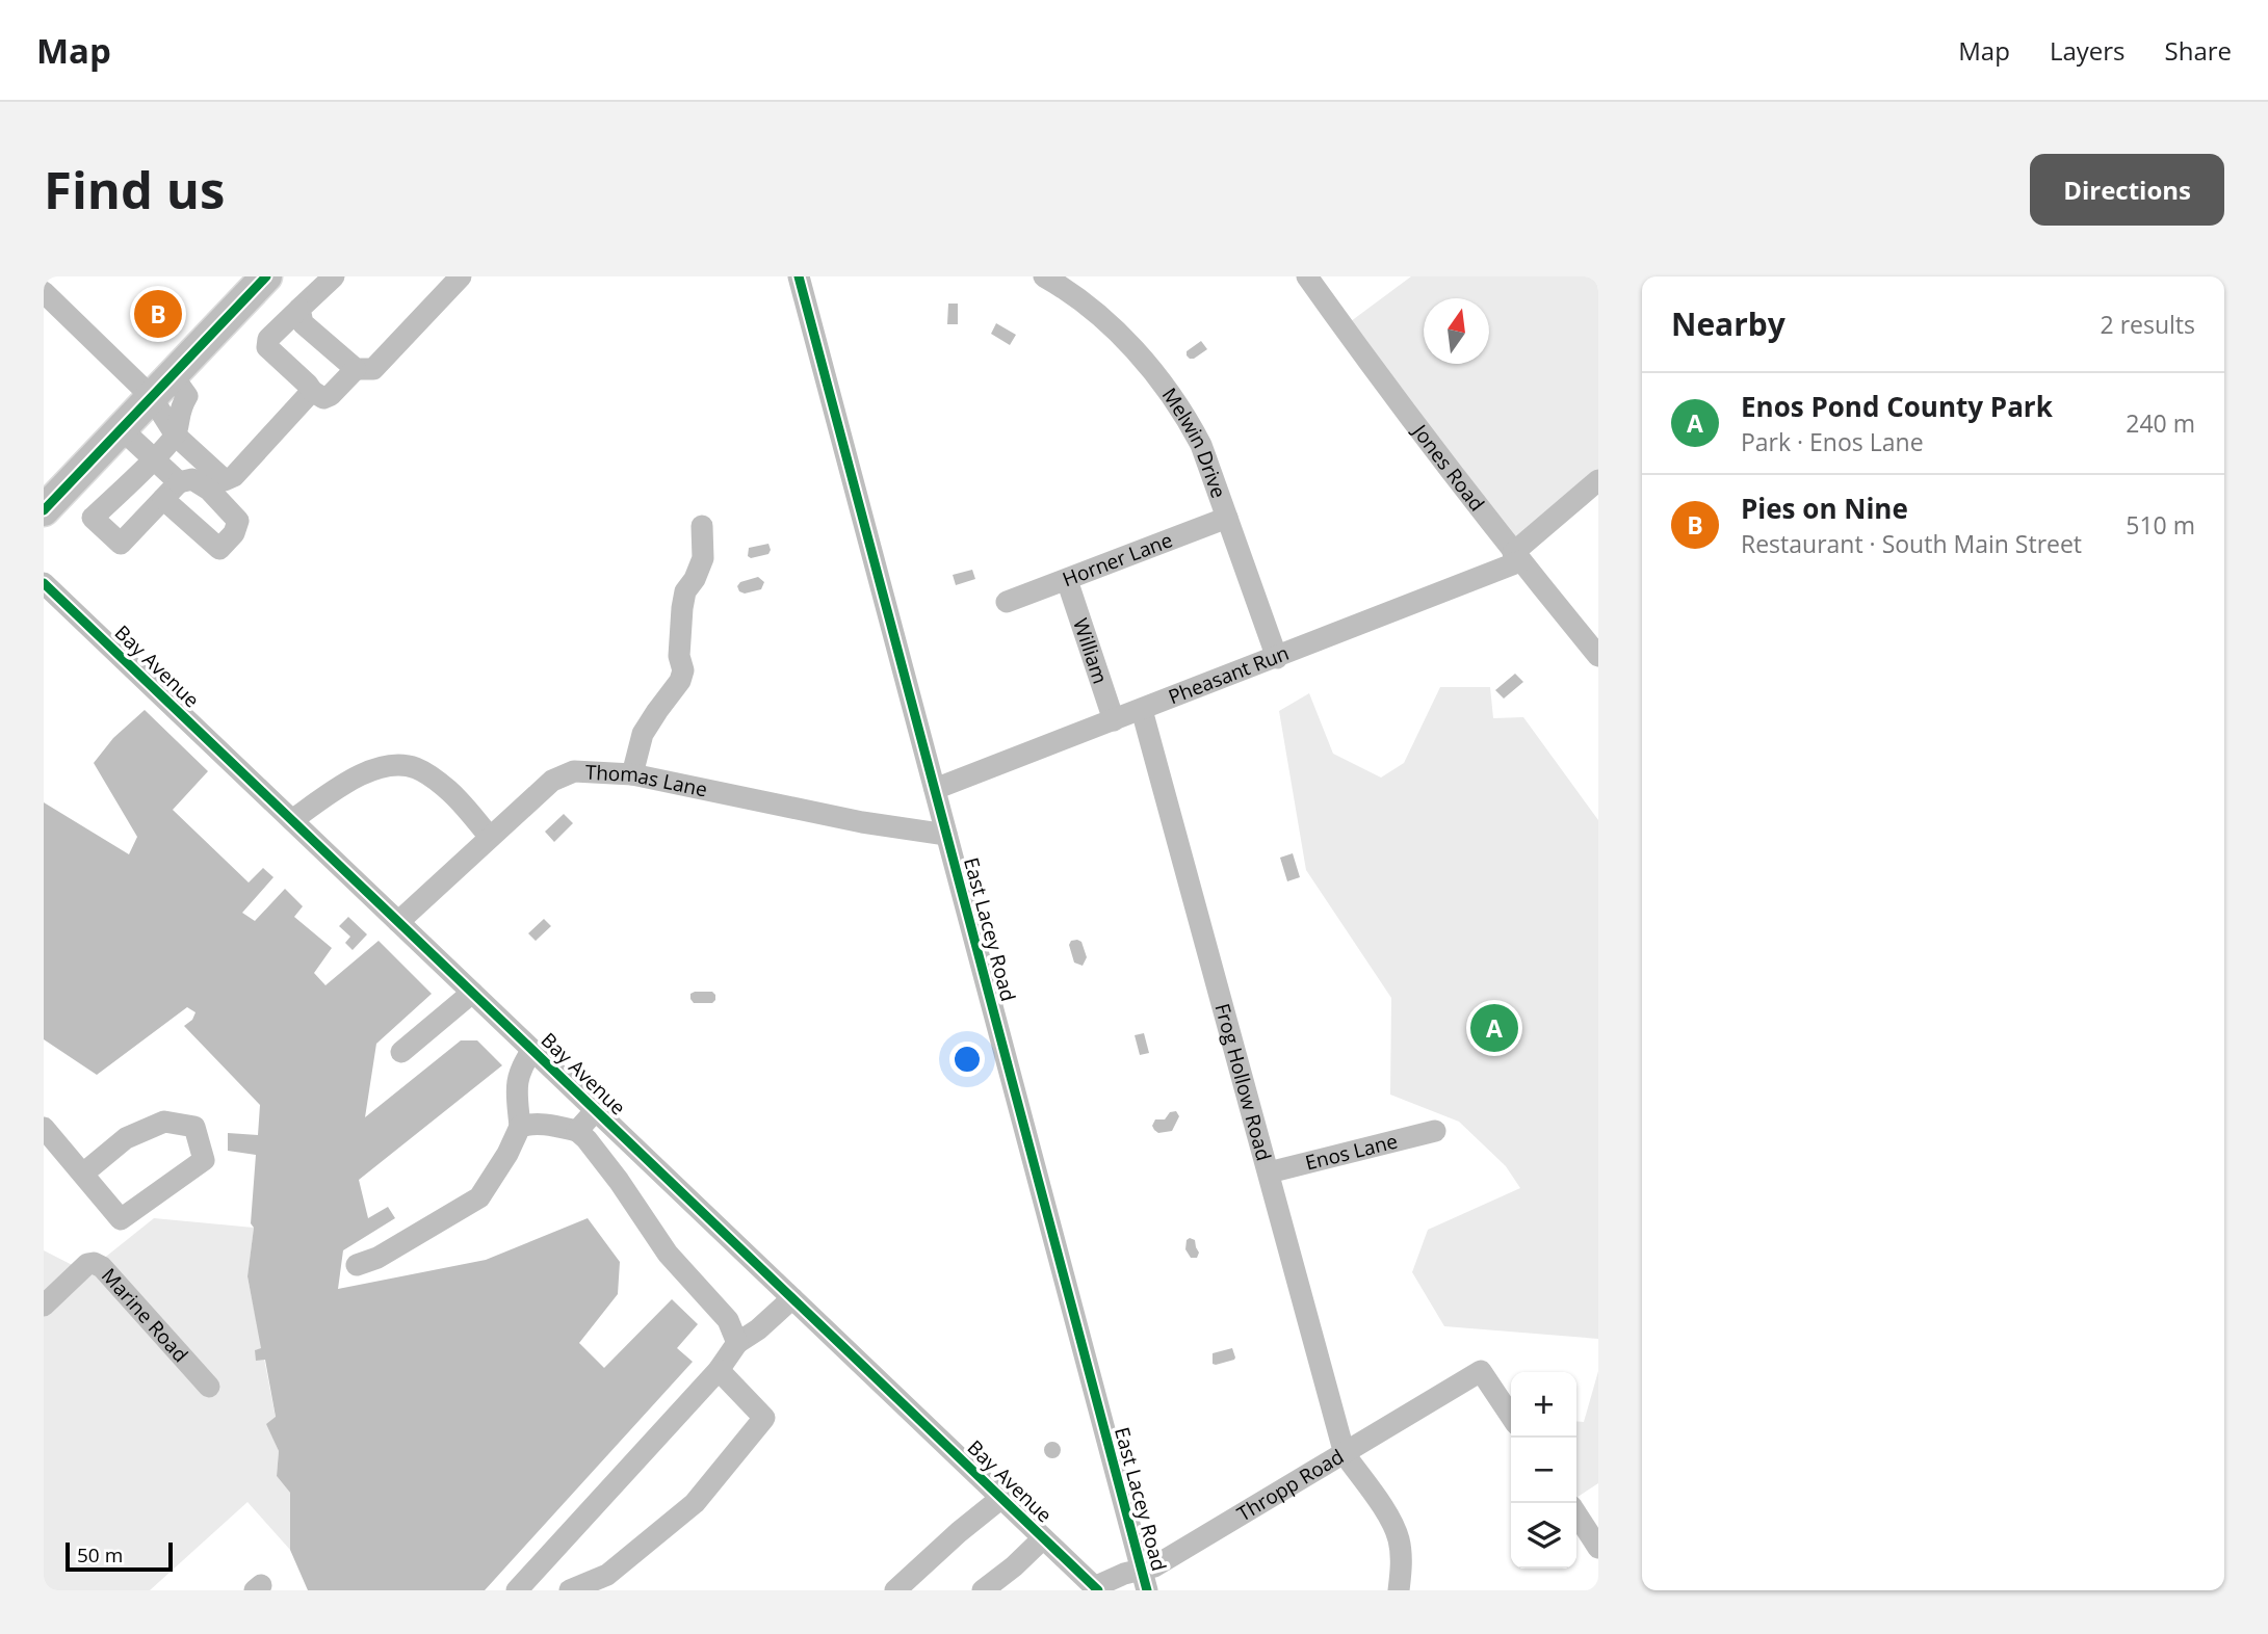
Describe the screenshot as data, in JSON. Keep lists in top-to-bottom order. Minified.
{"streets":{"street":["Melwin Drive","Jones Road","Horner Lane","William","Bay Avenue","Pheasant Run","Thomas Lane","East Lacey Road","Frog Hollow Road","Enos Lane","Marine Road","Thropp Road"]},"crossings":[["Melwin Drive","Horner Lane"],["Melwin Drive","Pheasant Run"],["Jones Road","Pheasant Run"],["Horner Lane","William"],["William","Pheasant Run"],["Bay Avenue","Thomas Lane"],["Bay Avenue","Thropp Road"],["Pheasant Run","East Lacey Road"],["Pheasant Run","Frog Hollow Road"],["Thomas Lane","East Lacey Road"],["East Lacey Road","Thropp Road"],["Frog Hollow Road","Enos Lane"],["Frog Hollow Road","Thropp Road"]],"scale_bar":"50 m","north":"top","page":{"header":"Map","nav":["Map","Layers","Share"],"buttons":"Directions","title":"Find us","heading":["Nearby","2 results"],"pins":["B","A"],"list":[{"mark":"A","name":"Enos Pond County Park","note":"Park · Enos Lane","value":"240 m"},{"mark":"B","name":"Pies on Nine","note":"Restaurant · South Main Street","value":"510 m"}],"map_buttons":["+","−"],"scale":"50 m"}}
